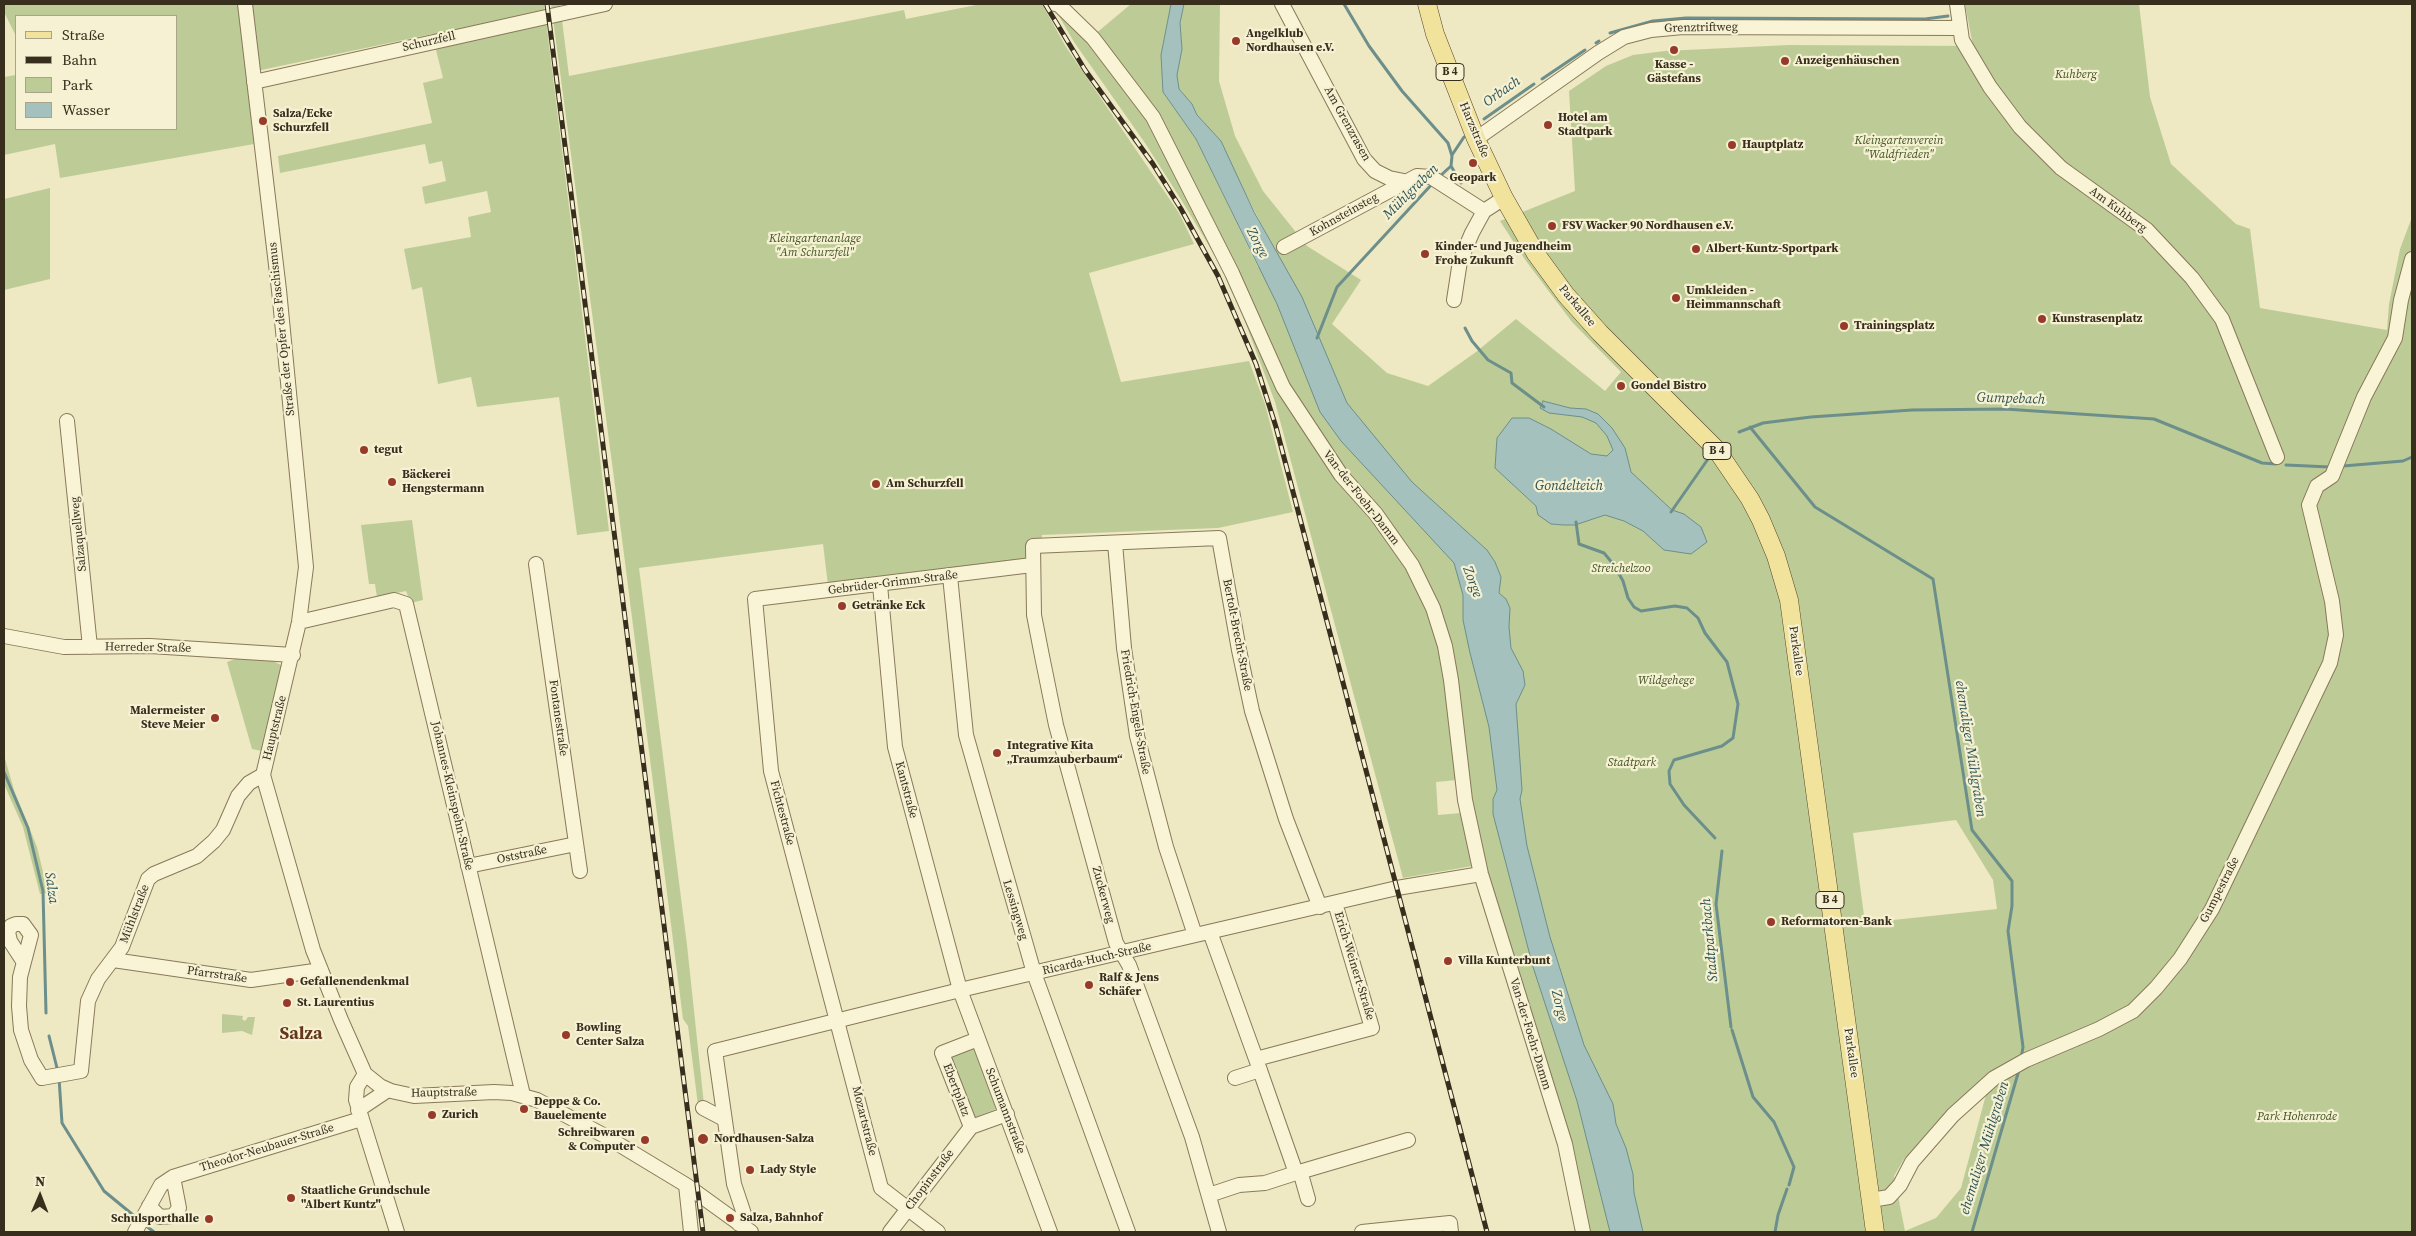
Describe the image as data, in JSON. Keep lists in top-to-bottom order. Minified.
{"streets":{"main road":["B 4","Harzstraße","Parkallee"],"street":["Grenztriftweg","Schurzfell","Am Grenzrasen","Am Kuhberg","Kohnsteinsteg","Straße der Opfer des Faschismus","Van-der-Foehr-Damm","Salzaquellweg","Gebrüder-Grimm-Straße","Bertolt-Brecht-Straße","Herreder Straße","Friedrich-Engels-Straße","Fontanestraße","Hauptstraße","Kantstraße","Johannes-Kleinspehn-Straße","Fichtestraße","Oststraße","Gumpestraße","Zuckerweg","Lessingweg","Mühlstraße","Ricarda-Huch-Straße","Erich-Weinert-Straße","Pfarrstraße","Ebertplatz","Schumannstraße","Mozartstraße","Theodor-Neubauer-Straße","Chopinstraße"]},"crossings":[["Grenztriftweg","Harzstraße"],["Grenztriftweg","Am Kuhberg"],["Schurzfell","Straße der Opfer des Faschismus"],["Am Grenzrasen","Kohnsteinsteg"],["Harzstraße","Parkallee"],["Parkallee","Gumpestraße"],["Straße der Opfer des Faschismus","Herreder Straße"],["Straße der Opfer des Faschismus","Hauptstraße"],["Straße der Opfer des Faschismus","Johannes-Kleinspehn-Straße"],["Van-der-Foehr-Damm","Ricarda-Huch-Straße"],["Salzaquellweg","Herreder Straße"],["Gebrüder-Grimm-Straße","Kantstraße"],["Gebrüder-Grimm-Straße","Fichtestraße"],["Gebrüder-Grimm-Straße","Zuckerweg"],["Gebrüder-Grimm-Straße","Lessingweg"],["Bertolt-Brecht-Straße","Friedrich-Engels-Straße"],["Bertolt-Brecht-Straße","Zuckerweg"],["Bertolt-Brecht-Straße","Ricarda-Huch-Straße"],["Herreder Straße","Hauptstraße"],["Friedrich-Engels-Straße","Ricarda-Huch-Straße"],["Fontanestraße","Oststraße"],["Hauptstraße","Johannes-Kleinspehn-Straße"],["Hauptstraße","Mühlstraße"],["Hauptstraße","Pfarrstraße"],["Hauptstraße","Theodor-Neubauer-Straße"],["Kantstraße","Ricarda-Huch-Straße"],["Kantstraße","Schumannstraße"],["Johannes-Kleinspehn-Straße","Oststraße"],["Fichtestraße","Ricarda-Huch-Straße"],["Fichtestraße","Mozartstraße"],["Zuckerweg","Ricarda-Huch-Straße"],["Lessingweg","Ricarda-Huch-Straße"],["Mühlstraße","Pfarrstraße"],["Ricarda-Huch-Straße","Erich-Weinert-Straße"],["Ricarda-Huch-Straße","Schumannstraße"],["Ricarda-Huch-Straße","Mozartstraße"],["Ebertplatz","Schumannstraße"],["Ebertplatz","Chopinstraße"],["Mozartstraße","Chopinstraße"]],"districts":["Salza"],"water":["Orbach","Mühlgraben","Zorge","Gumpebach","Gondelteich","ehemaliger Mühlgraben","Salza","Stadtparkbach"],"parks":["Kuhberg","Kleingartenverein \"Waldfrieden\"","Kleingartenanlage \"Am Schurzfell\"","Streichelzoo","Wildgehege","Stadtpark","Park Hohenrode"],"places":["Angelklub Nordhausen e.V.","Kasse - Gästefans","Anzeigenhäuschen","Salza/Ecke Schurzfell","Hotel am Stadtpark","Hauptplatz","Geopark","FSV Wacker 90 Nordhausen e.V.","Albert-Kuntz-Sportpark","Kinder- und Jugendheim Frohe Zukunft","Umkleiden - Heimmannschaft","Kunstrasenplatz","Trainingsplatz","Gondel Bistro","tegut","Bäckerei Hengstermann","Am Schurzfell","Getränke Eck","Malermeister Steve Meier","Integrative Kita „Traumzauberbaum“","Reformatoren-Bank","Villa Kunterbunt","Gefallenendenkmal","Ralf & Jens Schäfer","St. Laurentius","Bowling Center Salza","Deppe & Co. Bauelemente","Zurich","Nordhausen-Salza","Schreibwaren & Computer","Lady Style","Staatliche Grundschule \"Albert Kuntz\"","Salza, Bahnhof","Schulsporthalle"],"legend":["Straße","Bahn","Park","Wasser"],"north":"top"}
